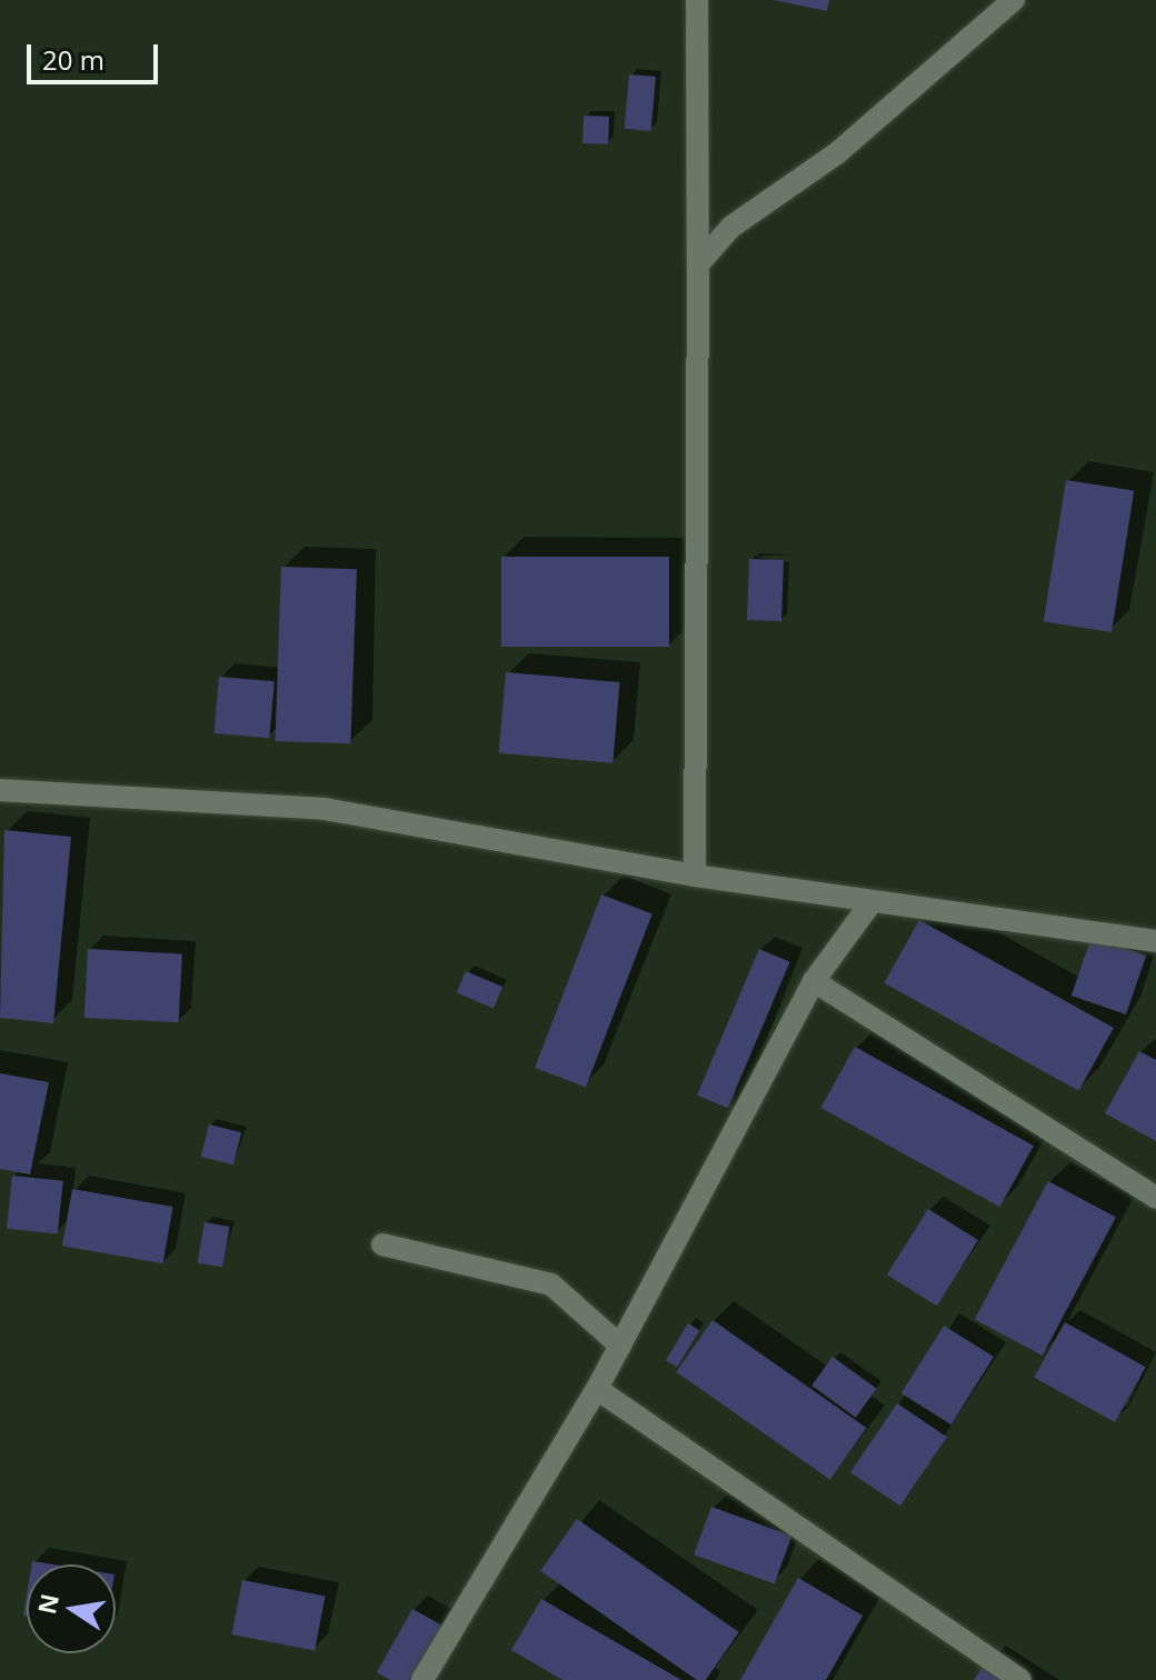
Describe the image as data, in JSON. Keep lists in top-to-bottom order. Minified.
{"scale_bar":"20 m","north":"left"}
